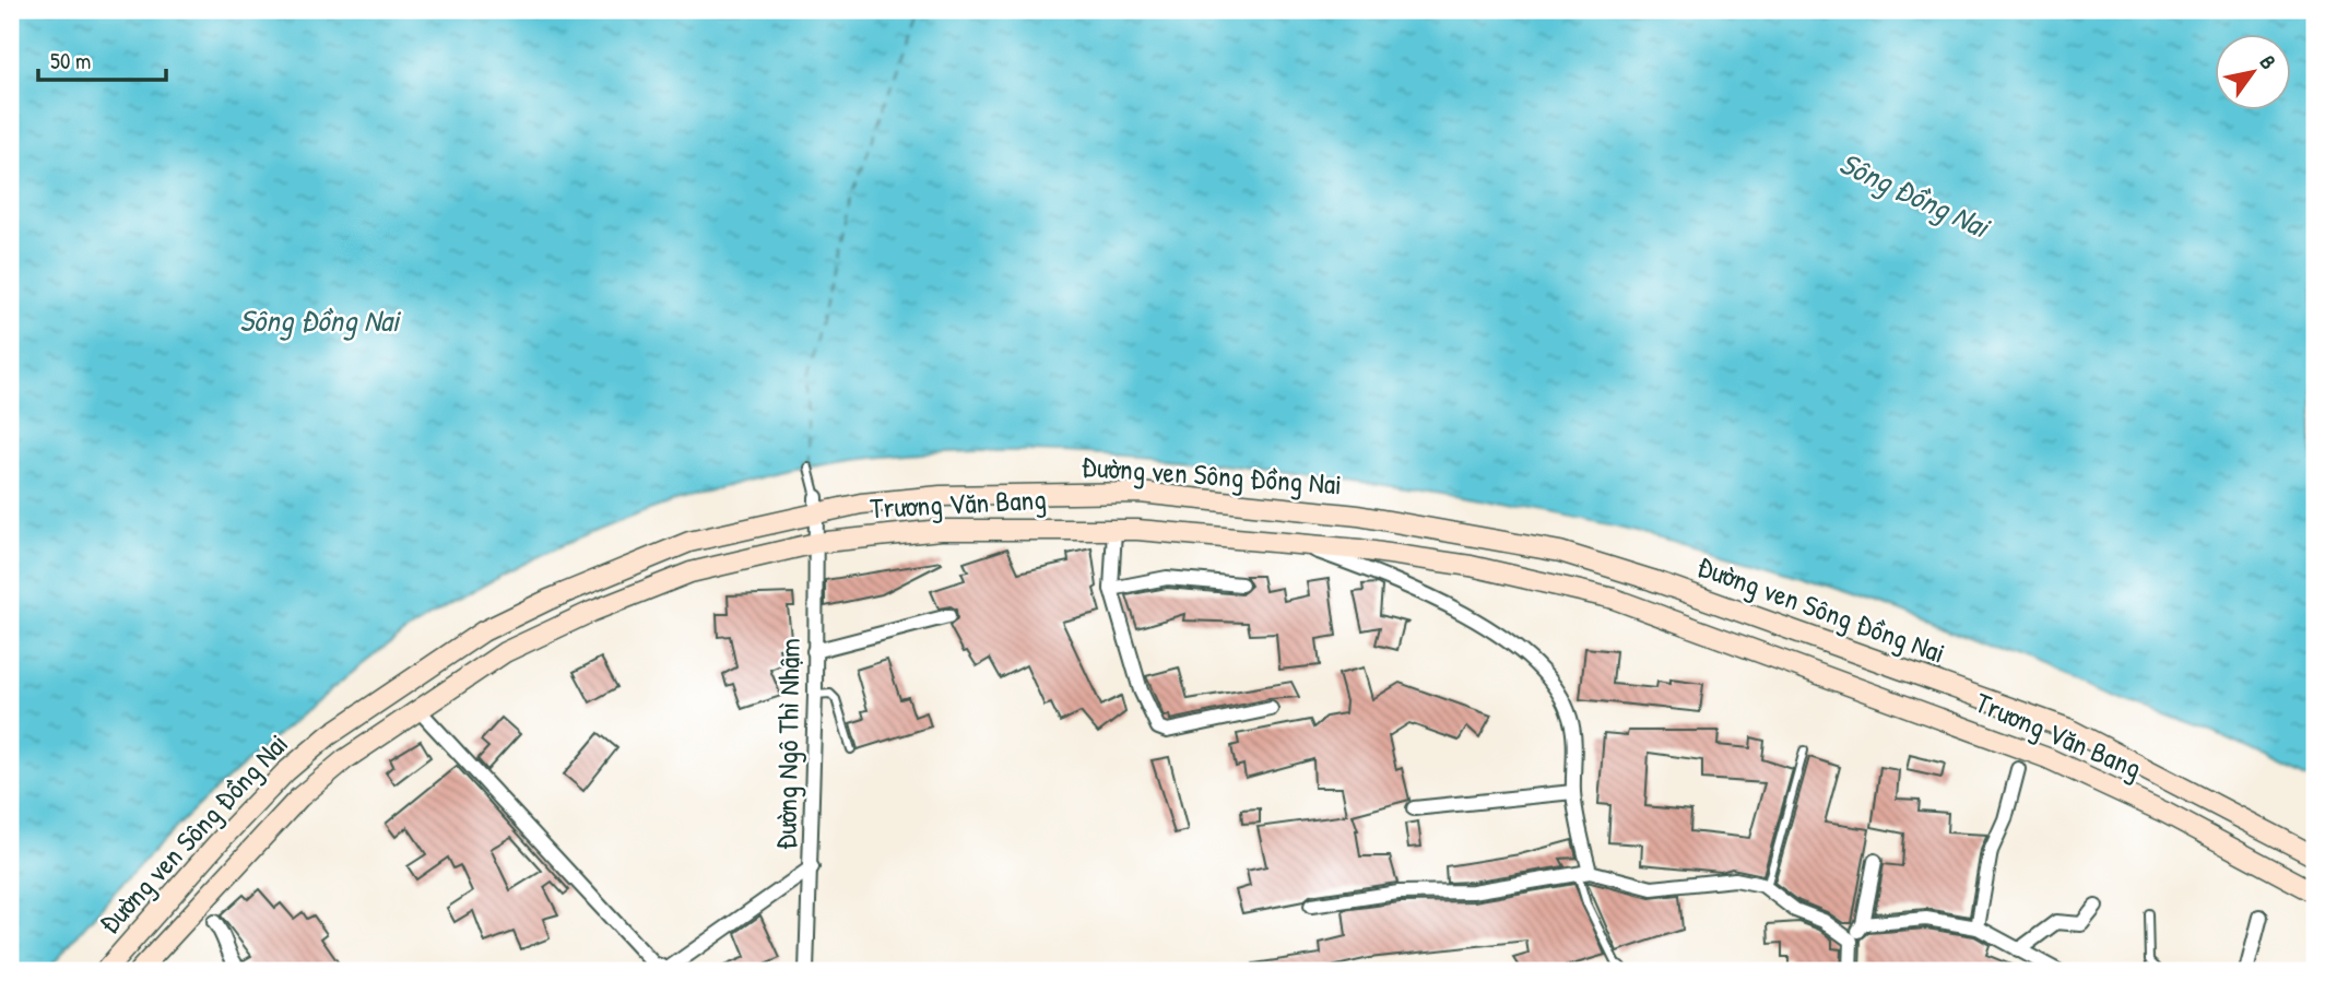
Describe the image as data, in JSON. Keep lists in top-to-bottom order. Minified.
{"streets":{"main road":["Đường ven Sông Đồng Nai","Trương Văn Bang"],"street":["Đường Ngô Thì Nhậm"]},"crossings":[["Đường ven Sông Đồng Nai","Đường Ngô Thì Nhậm"],["Trương Văn Bang","Đường Ngô Thì Nhậm"]],"water":["Sông Đồng Nai"],"scale_bar":"50 m","north":"top right"}
